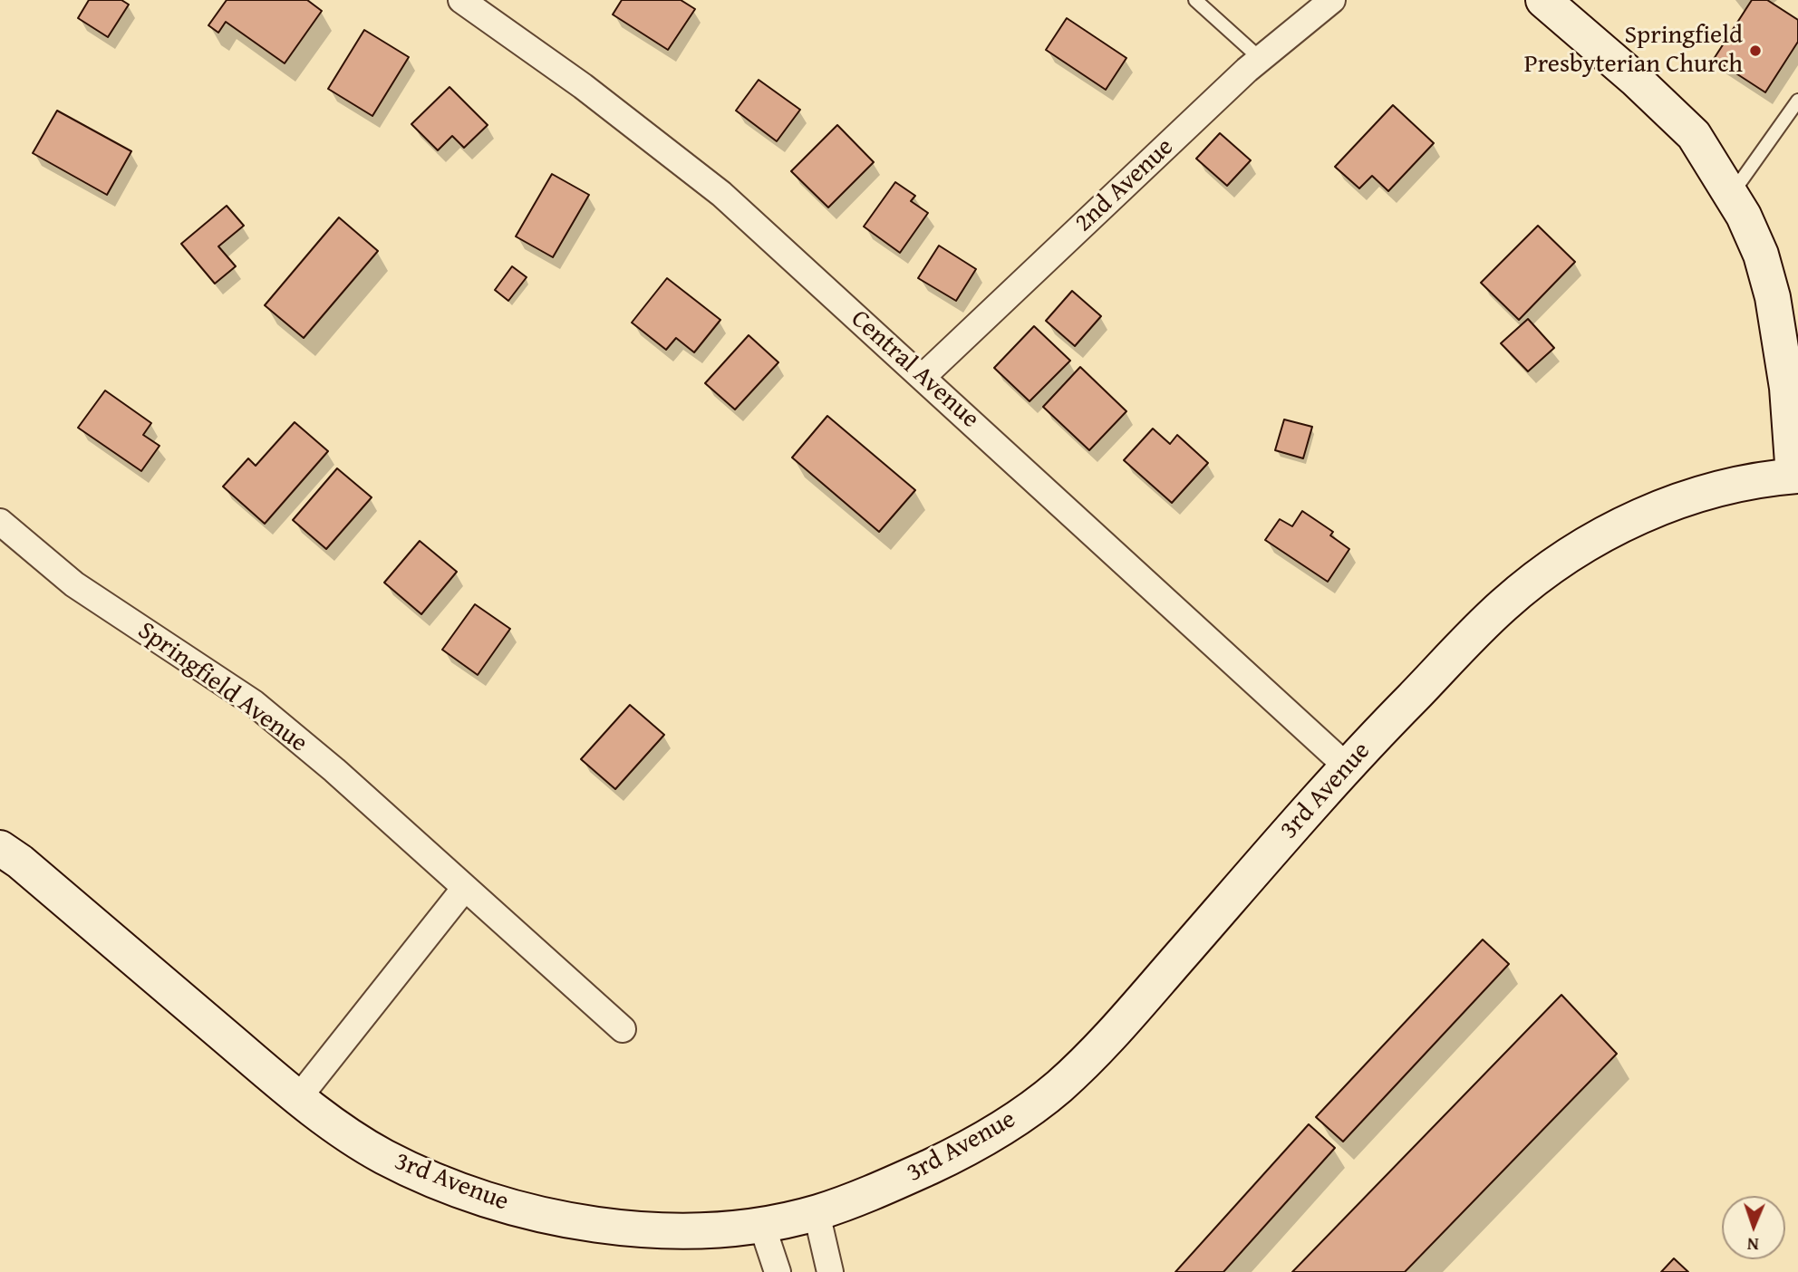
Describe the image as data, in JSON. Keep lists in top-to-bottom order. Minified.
{"streets":{"street":["2nd Avenue","Central Avenue","Springfield Avenue","3rd Avenue"]},"crossings":[["2nd Avenue","Central Avenue"],["Central Avenue","3rd Avenue"]],"places":["Springfield Presbyterian Church"],"north":"bottom"}
